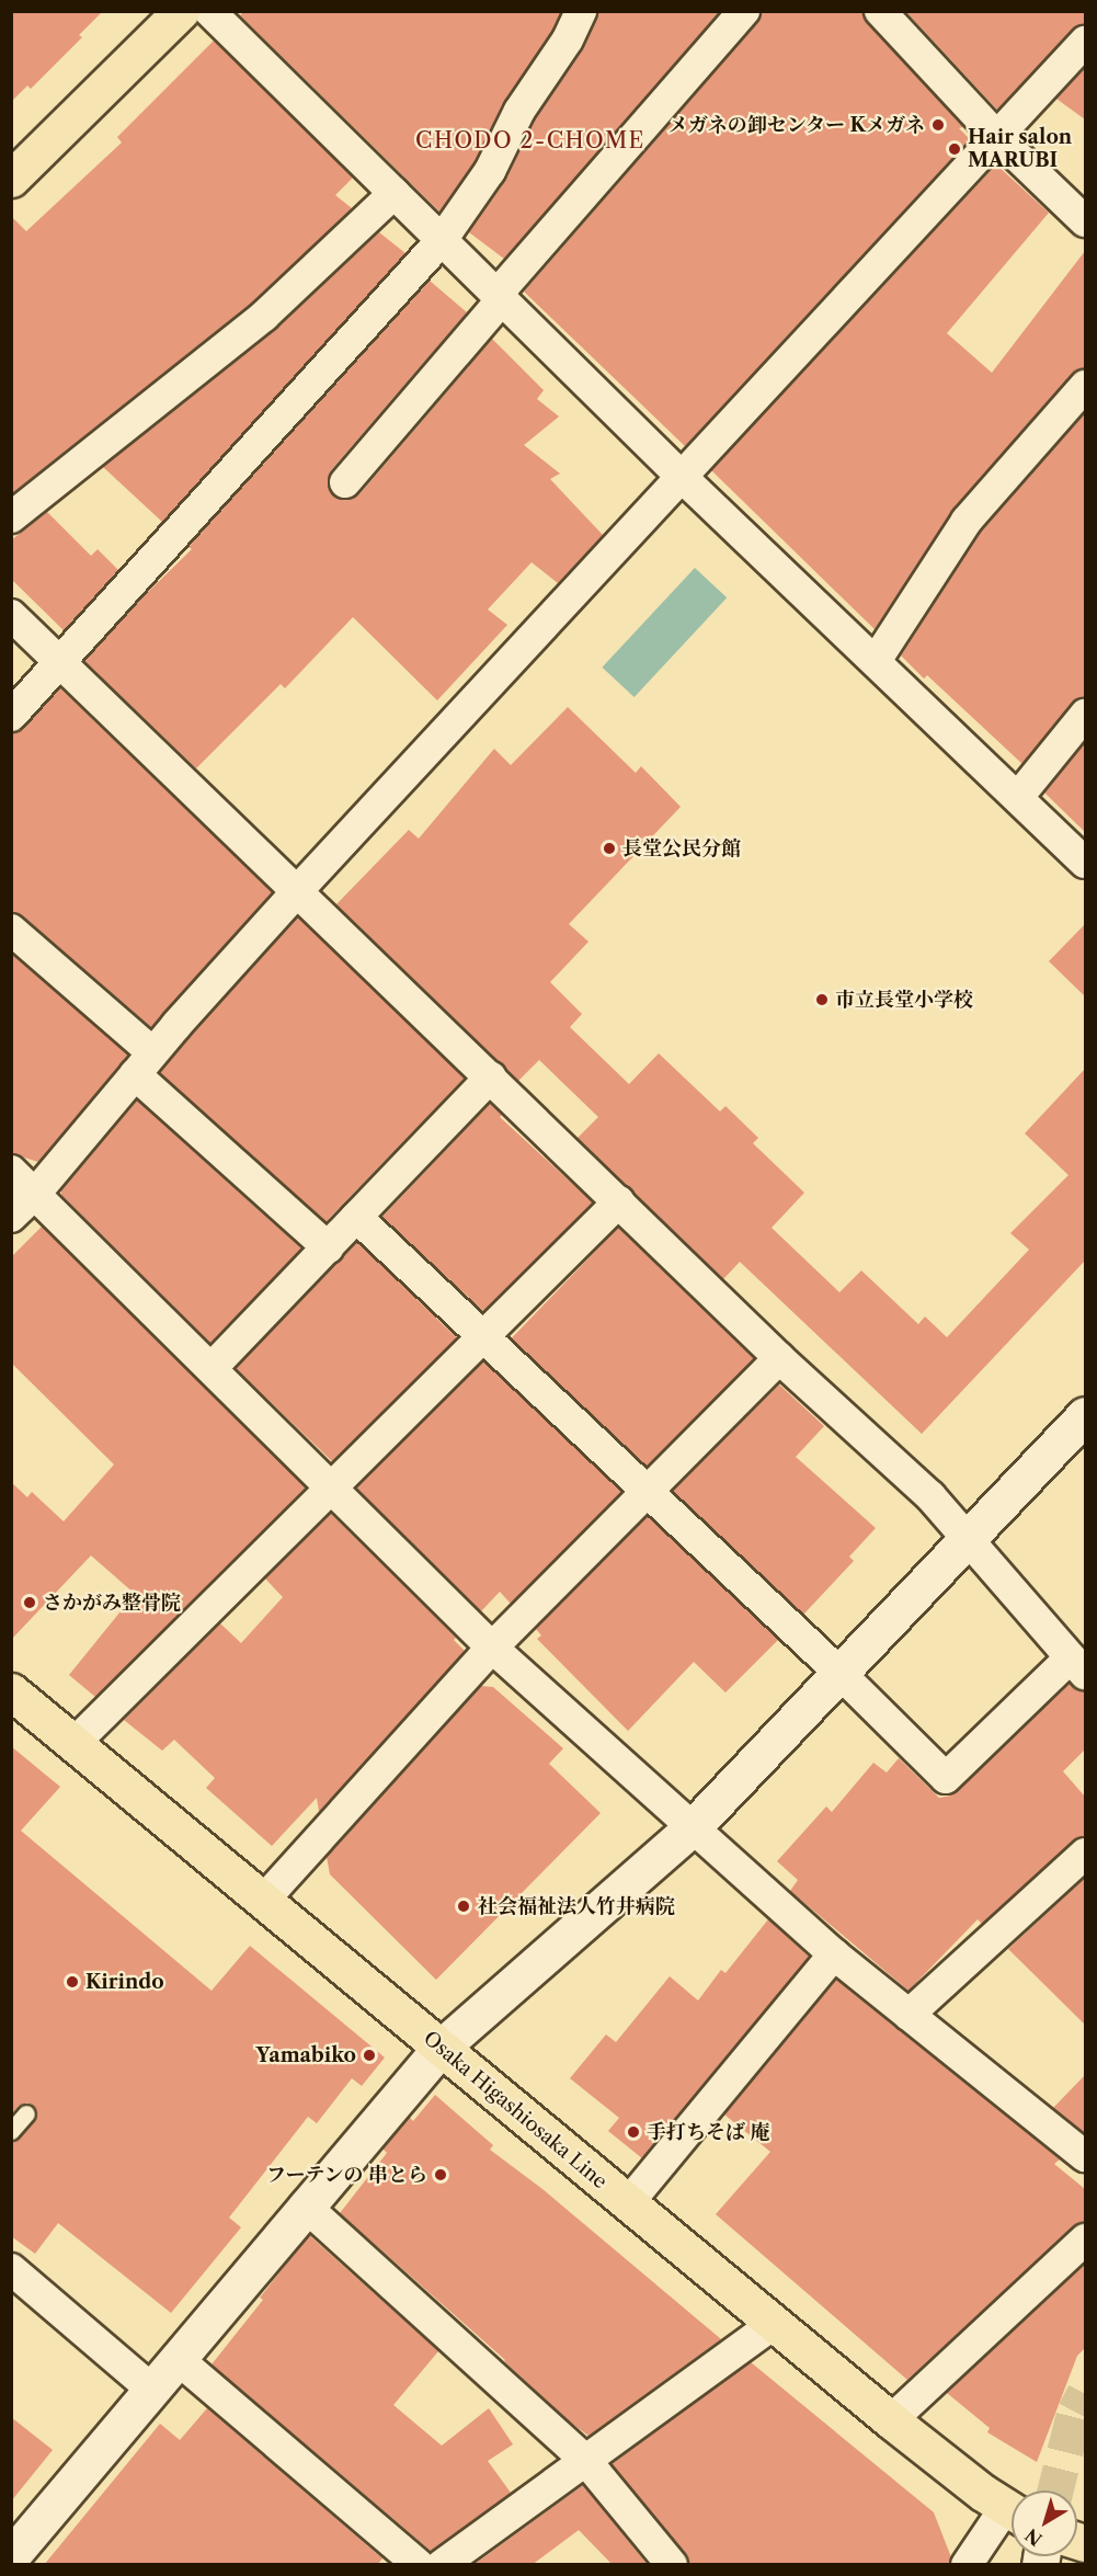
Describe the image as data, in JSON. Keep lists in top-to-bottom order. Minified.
{"streets":{"main road":["Osaka Higashiosaka Line"]},"districts":["CHODO 2-CHOME"],"places":["メガネの卸センター Kメガネ","Hair salon MARUBI","長堂公民分館","市立長堂小学校","さかがみ整骨院","社会福祉法人竹井病院","Kirindo","Yamabiko","手打ちそば 庵","フーテンの 串とら"],"north":"bottom left"}
